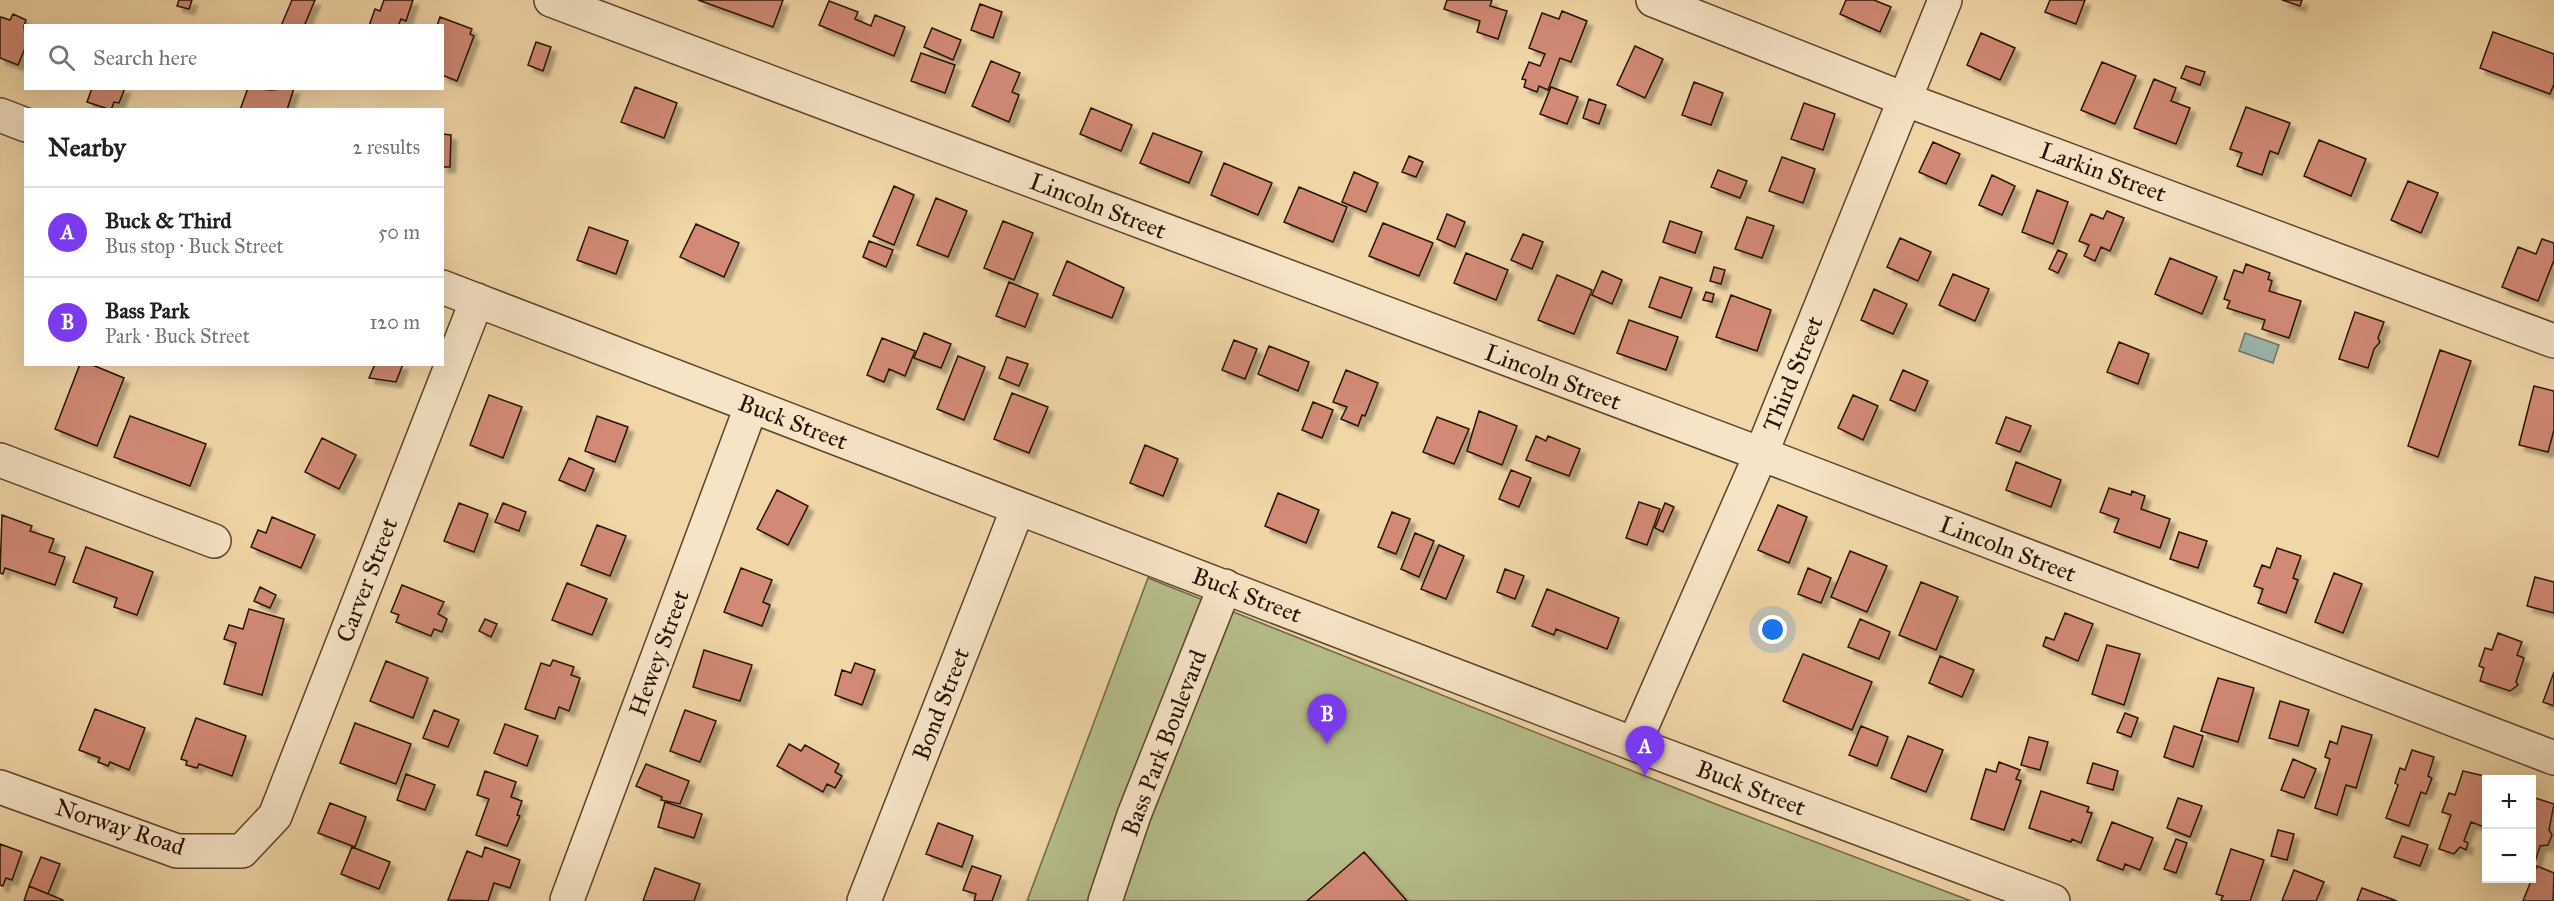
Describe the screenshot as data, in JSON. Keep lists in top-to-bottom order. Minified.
{"streets":{"street":["Larkin Street","Lincoln Street","Third Street","Buck Street","Carver Street","Hewey Street","Bond Street","Bass Park Boulevard","Norway Road"]},"crossings":[["Larkin Street","Third Street"],["Lincoln Street","Third Street"],["Third Street","Buck Street"],["Buck Street","Carver Street"],["Buck Street","Hewey Street"],["Buck Street","Bond Street"],["Buck Street","Bass Park Boulevard"],["Carver Street","Norway Road"]],"page":{"search":"Search here","heading":["Nearby","2 results"],"list":[{"mark":"A","name":"Buck & Third","note":"Bus stop · Buck Street","value":"50 m"},{"mark":"B","name":"Bass Park","note":"Park · Buck Street","value":"120 m"}],"pins":["B","A"],"map_buttons":["+","−"]}}
